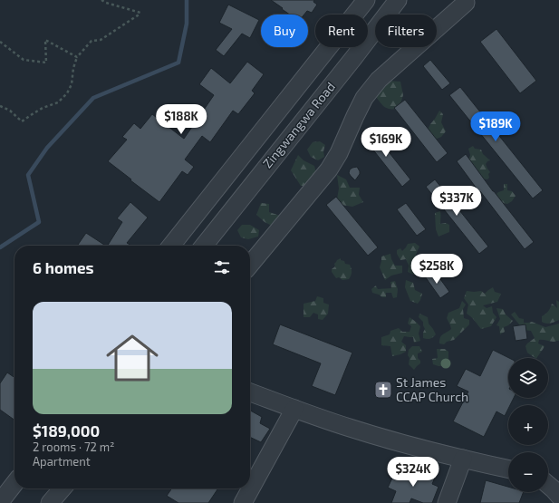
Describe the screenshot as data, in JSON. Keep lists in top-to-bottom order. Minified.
{"streets":{"street":["Zingwangwa Road"]},"places":{"church":["St James CCAP Church"]},"page":{"chip":["Buy","Rent","Filters"],"price":["$188K","$189K","$169K","$337K","$258K","$324K"],"heading":"6 homes","list":[{"name":"$189,000","note":"2 rooms · 72 m² · Apartment"}],"map_buttons":["+","−"]}}
